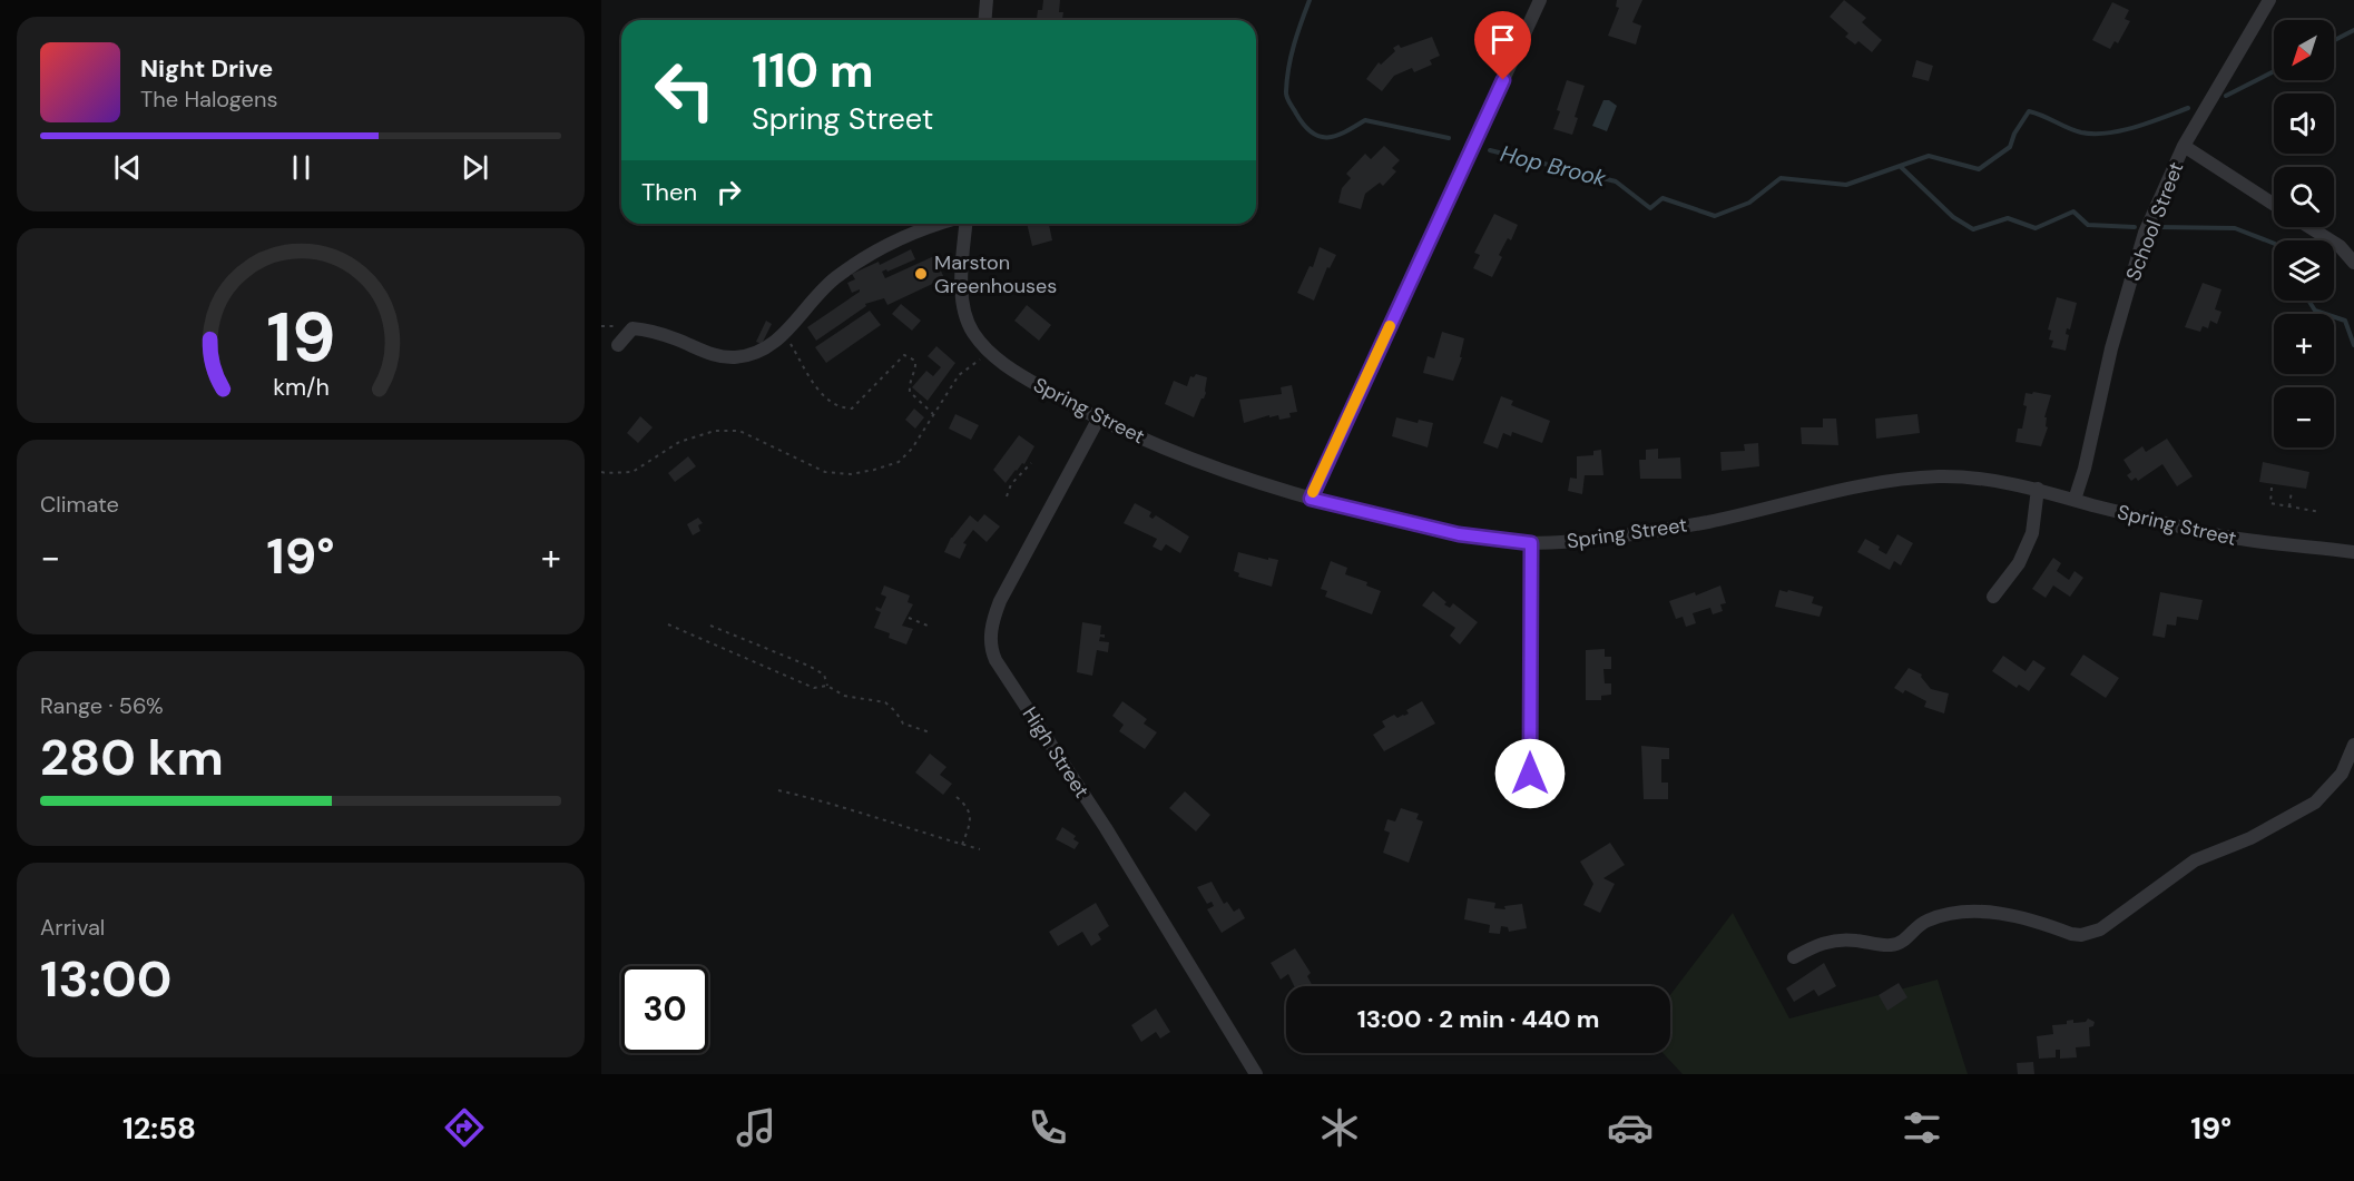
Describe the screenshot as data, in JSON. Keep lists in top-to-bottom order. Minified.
{"streets":{"street":["School Street","Spring Street","High Street"]},"crossings":[["School Street","Spring Street"],["Spring Street","High Street"]],"water":["Hop Brook"],"places":["Marston Greenhouses"],"north":"bottom left","page":{"map_buttons":["+","−"],"turn":["110 m","Spring Street"],"song":["Night Drive","The Halogens"],"then":"Then","tile":["Climate",["Range · 56%","280 km"],["Arrival","13:00"]],"heat":["−","19°","+"],"limit":"30","trip":"13:00 · 2 min · 440 m","tabs":["12:58","19°"],"gauge":["19","km/h"]}}
